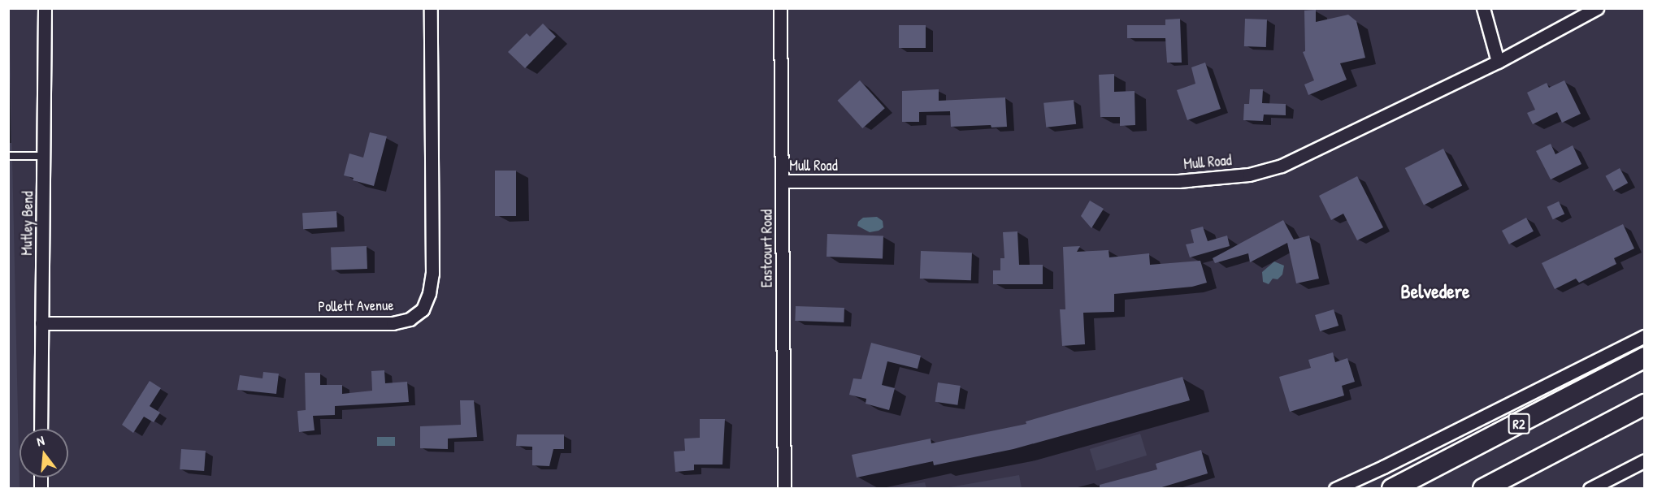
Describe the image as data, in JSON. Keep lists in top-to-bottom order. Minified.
{"streets":{"highway":["R2"],"street":["Mull Road","Mutley Bend","Eastcourt Road","Pollett Avenue"]},"crossings":[["Mull Road","Eastcourt Road"],["Mutley Bend","Pollett Avenue"]],"districts":["Belvedere"],"north":"top"}
